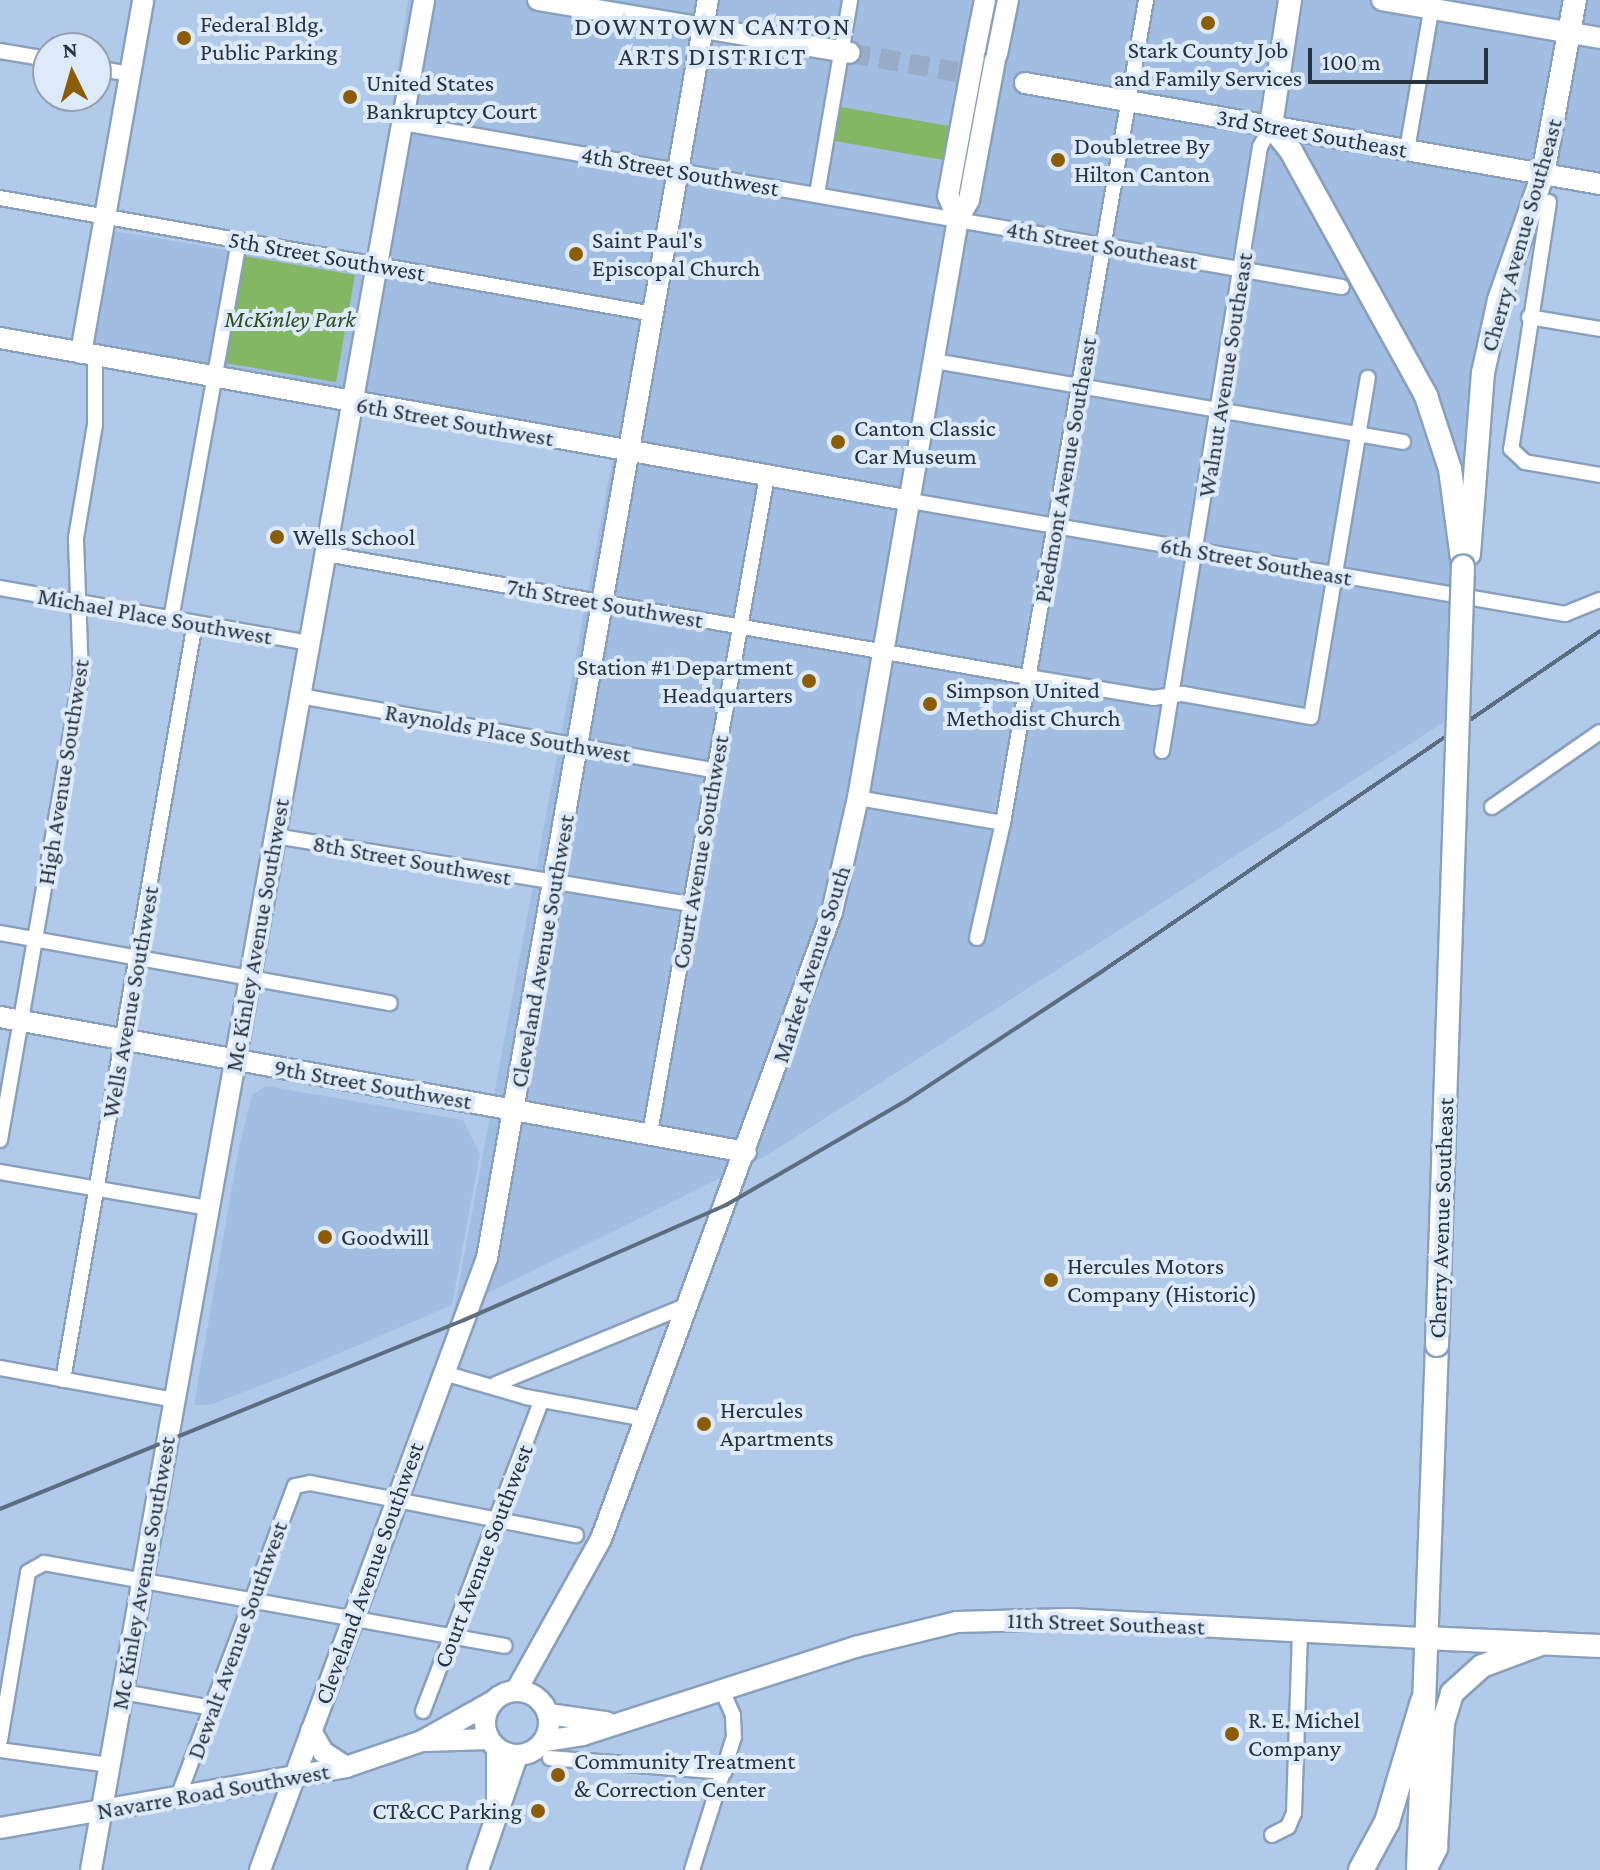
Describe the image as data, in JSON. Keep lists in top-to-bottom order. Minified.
{"streets":{"main road":["Cherry Avenue Southeast","Walnut Avenue Southeast","11th Street Southeast"],"street":["3rd Street Southeast","4th Street Southwest","4th Street Southeast","5th Street Southwest","6th Street Southwest","Piedmont Avenue Southeast","6th Street Southeast","7th Street Southwest","Michael Place Southwest","Raynolds Place Southwest","High Avenue Southwest","Court Avenue Southwest","8th Street Southwest","Mc Kinley Avenue Southwest","Cleveland Avenue Southwest","Market Avenue South","Wells Avenue Southwest","9th Street Southwest","Dewalt Avenue Southwest","Navarre Road Southwest"]},"crossings":[["3rd Street Southeast","Cherry Avenue Southeast"],["3rd Street Southeast","Walnut Avenue Southeast"],["3rd Street Southeast","Piedmont Avenue Southeast"],["3rd Street Southeast","Market Avenue South"],["4th Street Southwest","4th Street Southeast"],["4th Street Southwest","Mc Kinley Avenue Southwest"],["4th Street Southwest","Cleveland Avenue Southwest"],["4th Street Southwest","Market Avenue South"],["Cherry Avenue Southeast","Walnut Avenue Southeast"],["Cherry Avenue Southeast","11th Street Southeast"],["4th Street Southeast","Walnut Avenue Southeast"],["4th Street Southeast","Piedmont Avenue Southeast"],["4th Street Southeast","Market Avenue South"],["5th Street Southwest","High Avenue Southwest"],["5th Street Southwest","Mc Kinley Avenue Southwest"],["5th Street Southwest","Cleveland Avenue Southwest"],["Walnut Avenue Southeast","6th Street Southeast"],["Walnut Avenue Southeast","7th Street Southwest"],["6th Street Southwest","6th Street Southeast"],["6th Street Southwest","High Avenue Southwest"],["6th Street Southwest","Court Avenue Southwest"],["6th Street Southwest","Mc Kinley Avenue Southwest"],["6th Street Southwest","Cleveland Avenue Southwest"],["6th Street Southwest","Market Avenue South"],["Piedmont Avenue Southeast","6th Street Southeast"],["Piedmont Avenue Southeast","7th Street Southwest"],["6th Street Southeast","7th Street Southwest"],["6th Street Southeast","Market Avenue South"],["7th Street Southwest","Court Avenue Southwest"],["7th Street Southwest","Mc Kinley Avenue Southwest"],["7th Street Southwest","Cleveland Avenue Southwest"],["7th Street Southwest","Market Avenue South"],["Michael Place Southwest","High Avenue Southwest"],["Michael Place Southwest","Mc Kinley Avenue Southwest"],["Michael Place Southwest","Wells Avenue Southwest"],["Raynolds Place Southwest","Court Avenue Southwest"],["Raynolds Place Southwest","Mc Kinley Avenue Southwest"],["Raynolds Place Southwest","Cleveland Avenue Southwest"],["High Avenue Southwest","9th Street Southwest"],["Court Avenue Southwest","8th Street Southwest"],["Court Avenue Southwest","9th Street Southwest"],["8th Street Southwest","Mc Kinley Avenue Southwest"],["8th Street Southwest","Cleveland Avenue Southwest"],["Mc Kinley Avenue Southwest","9th Street Southwest"],["Mc Kinley Avenue Southwest","Navarre Road Southwest"],["Cleveland Avenue Southwest","9th Street Southwest"],["Cleveland Avenue Southwest","Dewalt Avenue Southwest"],["Cleveland Avenue Southwest","Navarre Road Southwest"],["Market Avenue South","9th Street Southwest"],["Market Avenue South","11th Street Southeast"],["Market Avenue South","Navarre Road Southwest"],["Wells Avenue Southwest","9th Street Southwest"],["11th Street Southeast","Navarre Road Southwest"],["Dewalt Avenue Southwest","Navarre Road Southwest"]],"districts":["DOWNTOWN CANTON ARTS DISTRICT"],"parks":["McKinley Park"],"places":["Stark County Job and Family Services","Federal Bldg. Public Parking","United States Bankruptcy Court","Doubletree By Hilton Canton","Saint Paul's Episcopal Church","Canton Classic Car Museum","Wells School","Station #1 Department Headquarters","Simpson United Methodist Church","Goodwill","Hercules Motors Company (Historic)","Hercules Apartments","R. E. Michel Company","Community Treatment & Correction Center","CT&CC Parking"],"scale_bar":"100 m","north":"top"}
